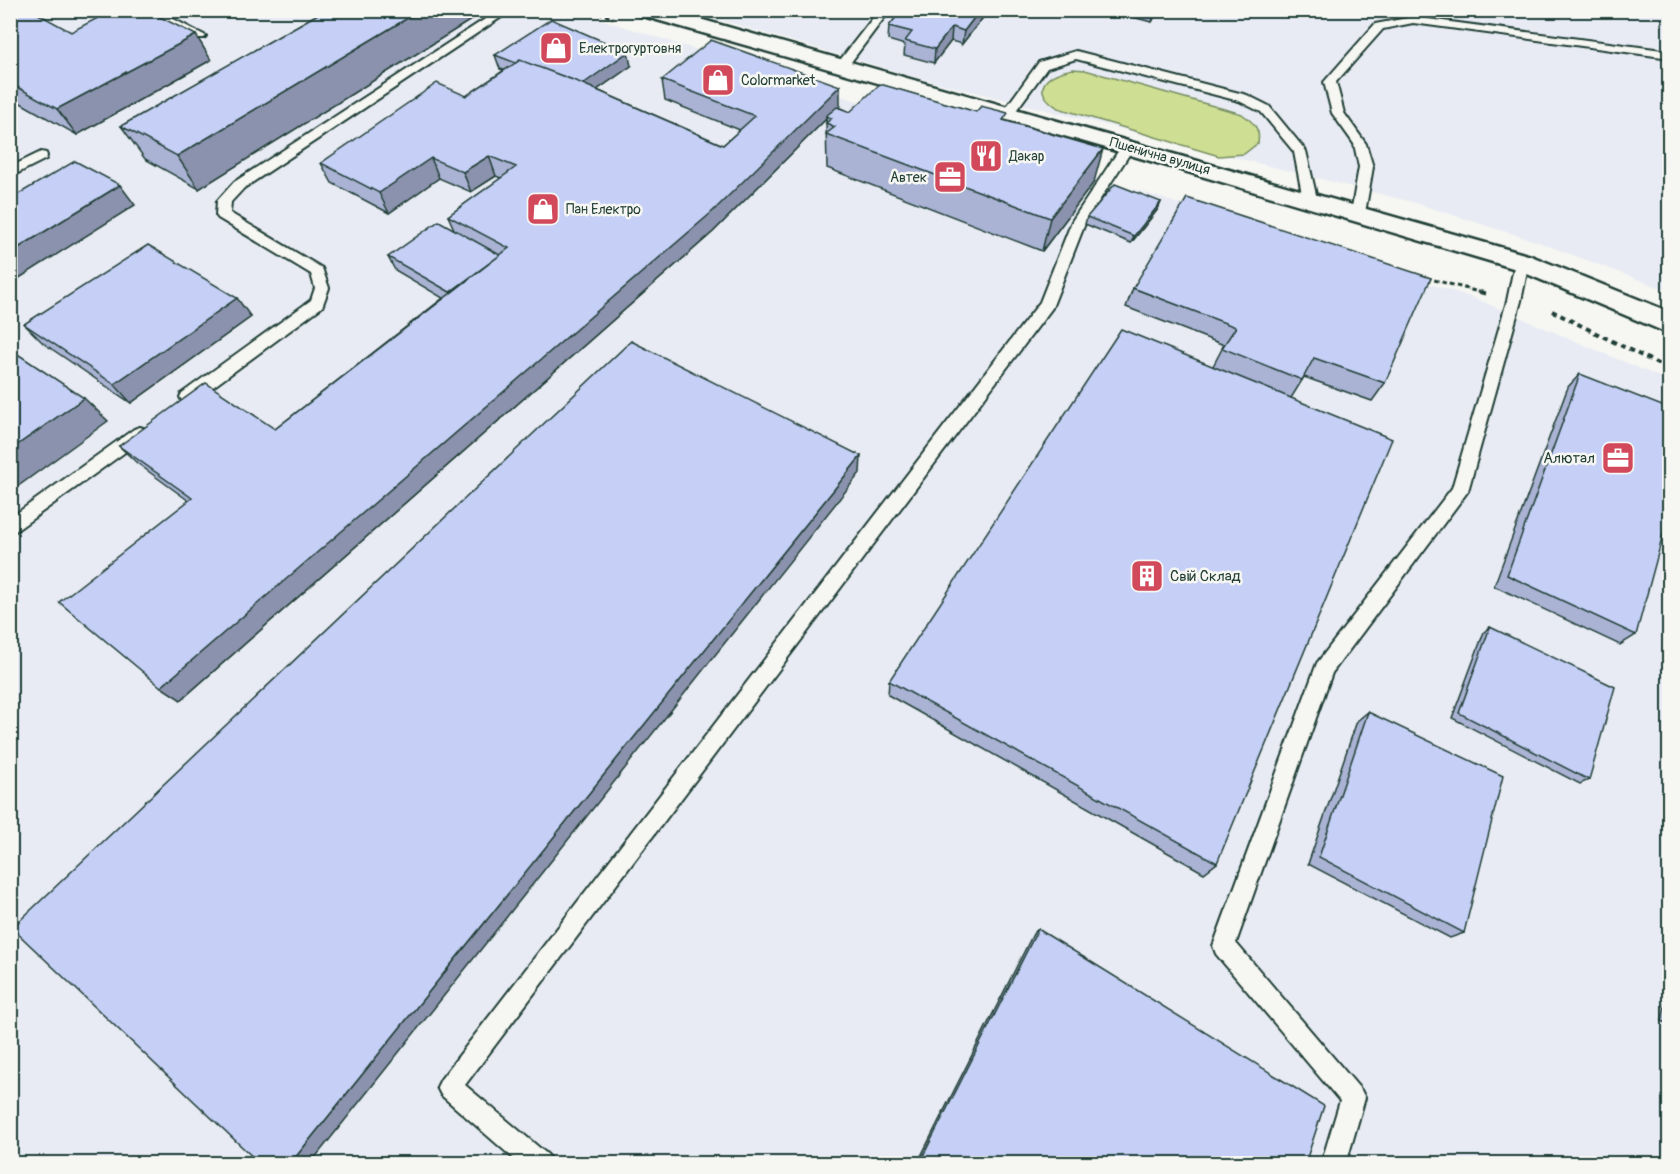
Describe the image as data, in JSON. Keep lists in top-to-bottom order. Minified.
{"streets":{"street":["Пшенична вулиця"]},"places":{"shop":["Електрогуртовня","Colormarket","Пан Електро"],"restaurant":["Дакар"],"office":["Автек","Алютал"],"building":["Свій Склад"]}}
